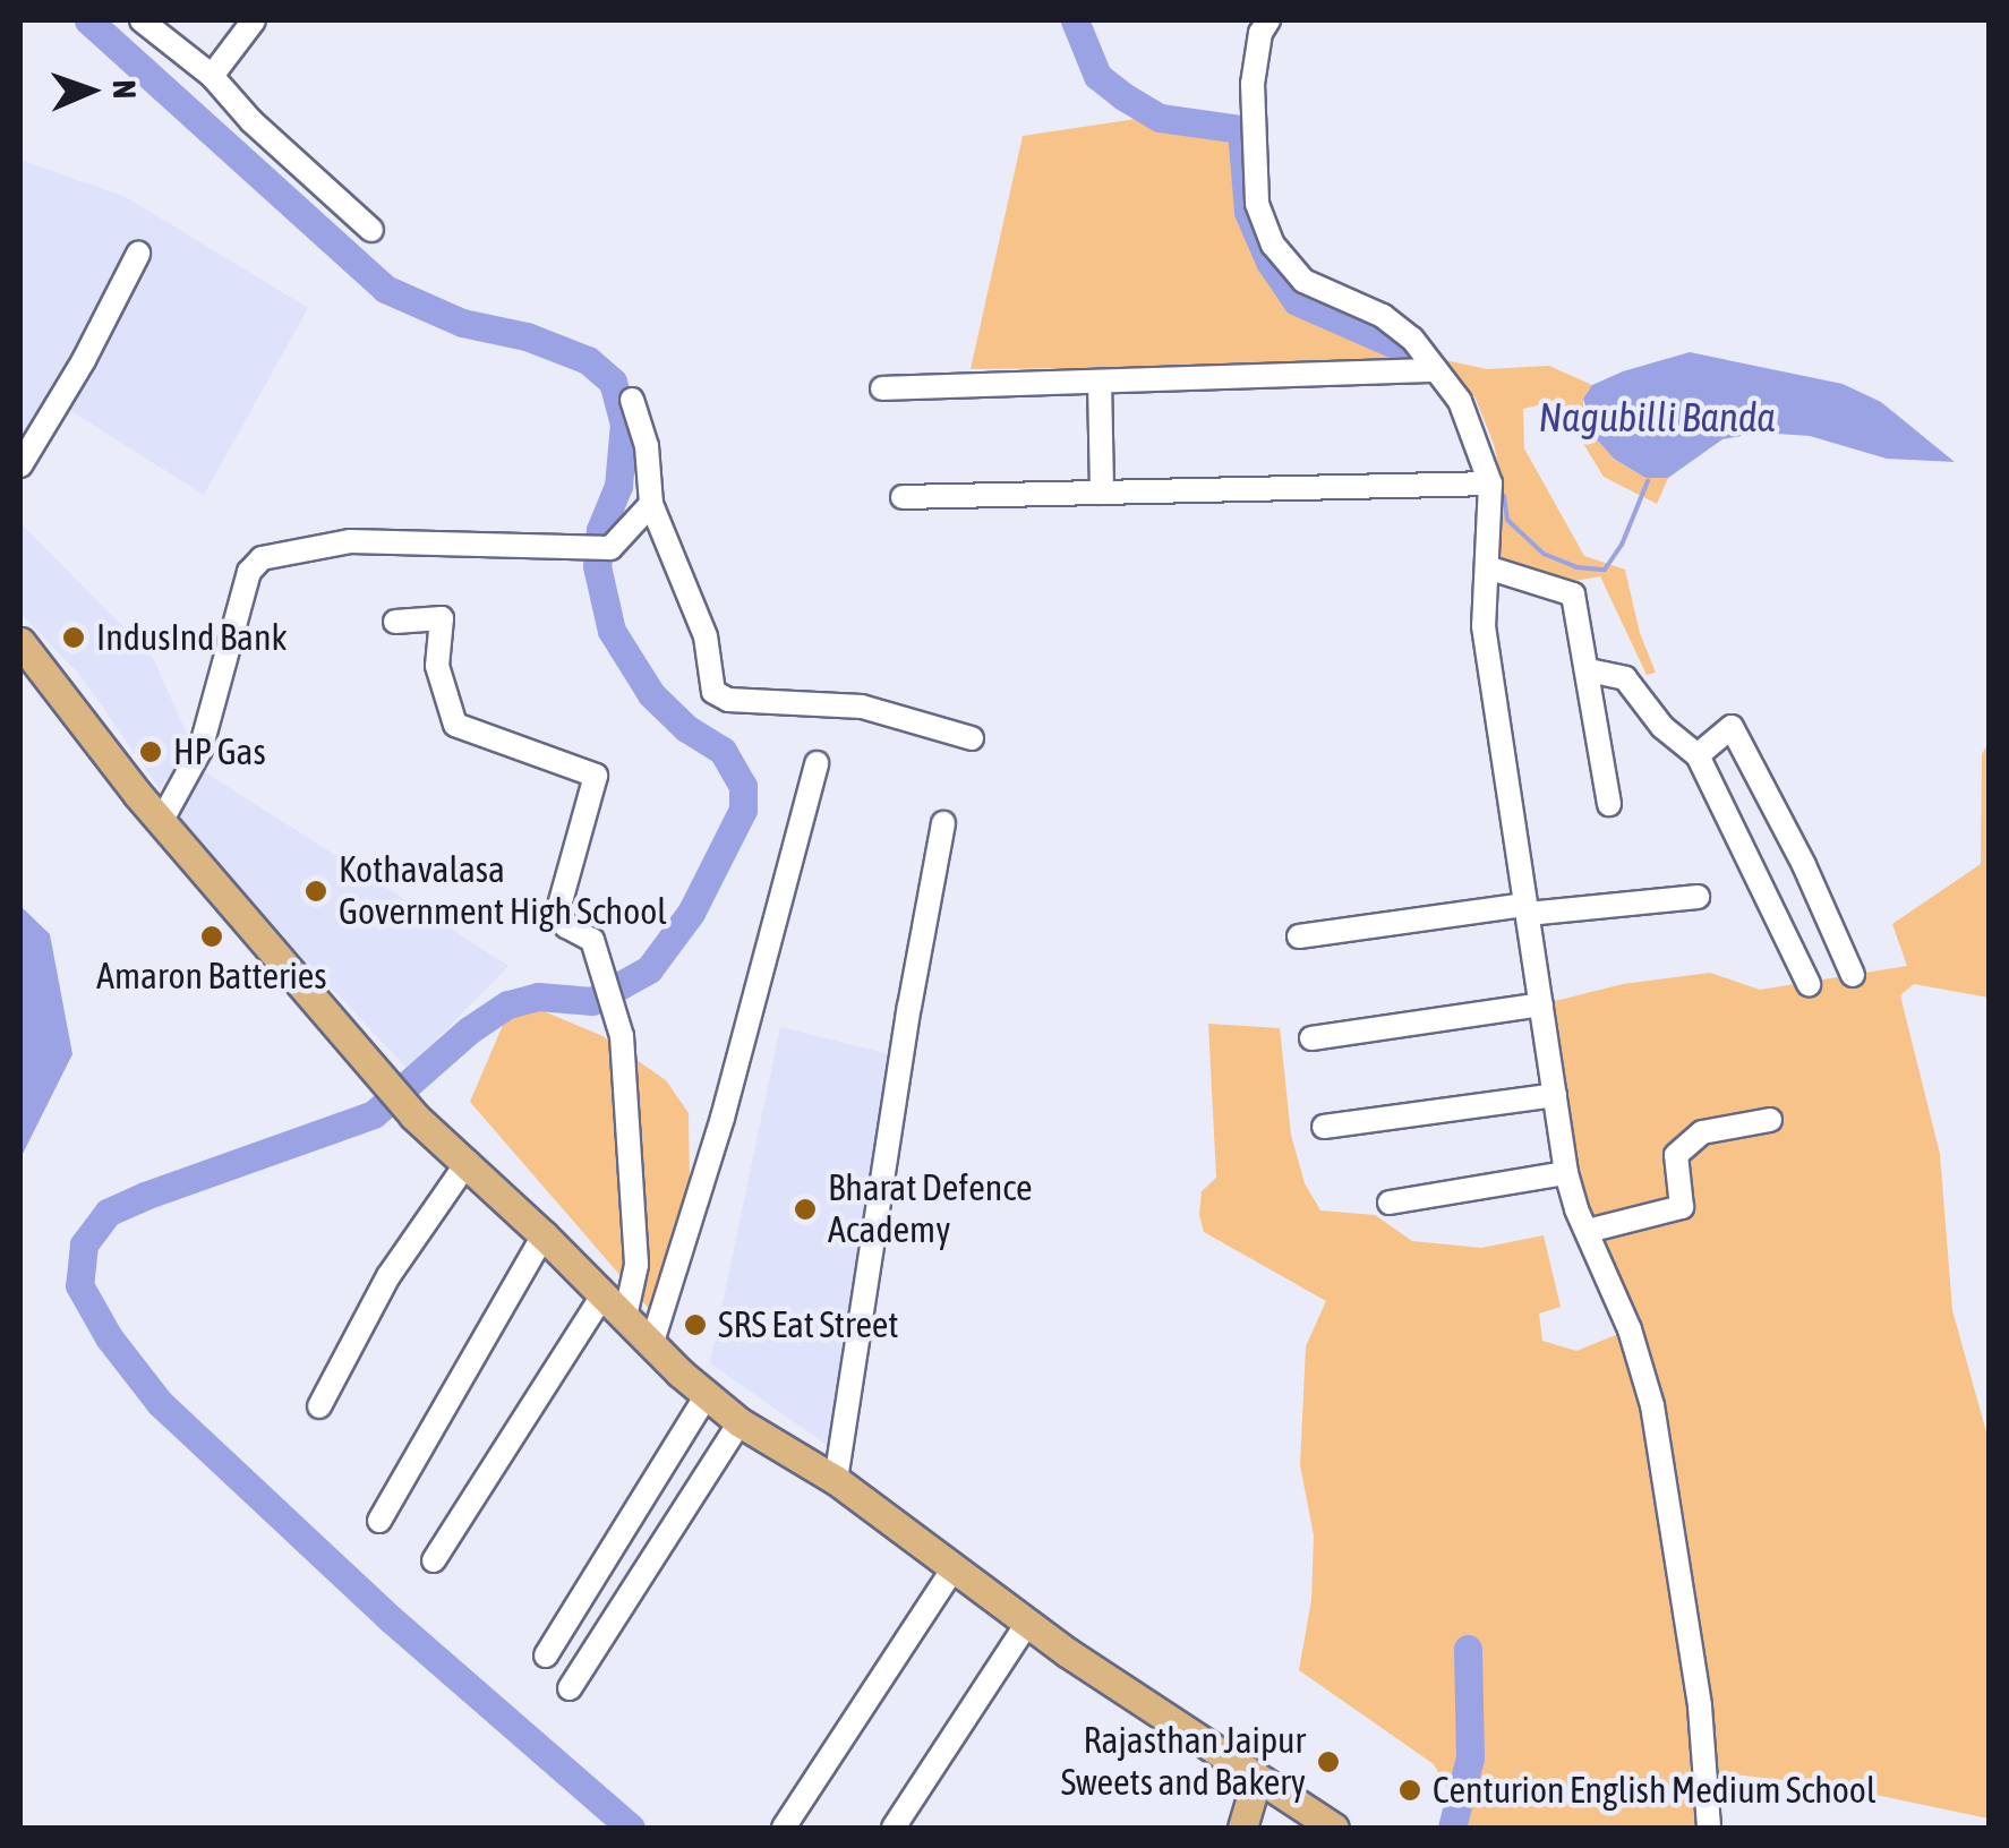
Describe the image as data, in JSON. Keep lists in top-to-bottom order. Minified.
{"water":["Nagubilli Banda"],"places":["IndusInd Bank","HP Gas","Kothavalasa Government High School","Amaron Batteries","Bharat Defence Academy","SRS Eat Street","Rajasthan Jaipur Sweets and Bakery","Centurion English Medium School"],"north":"right"}
